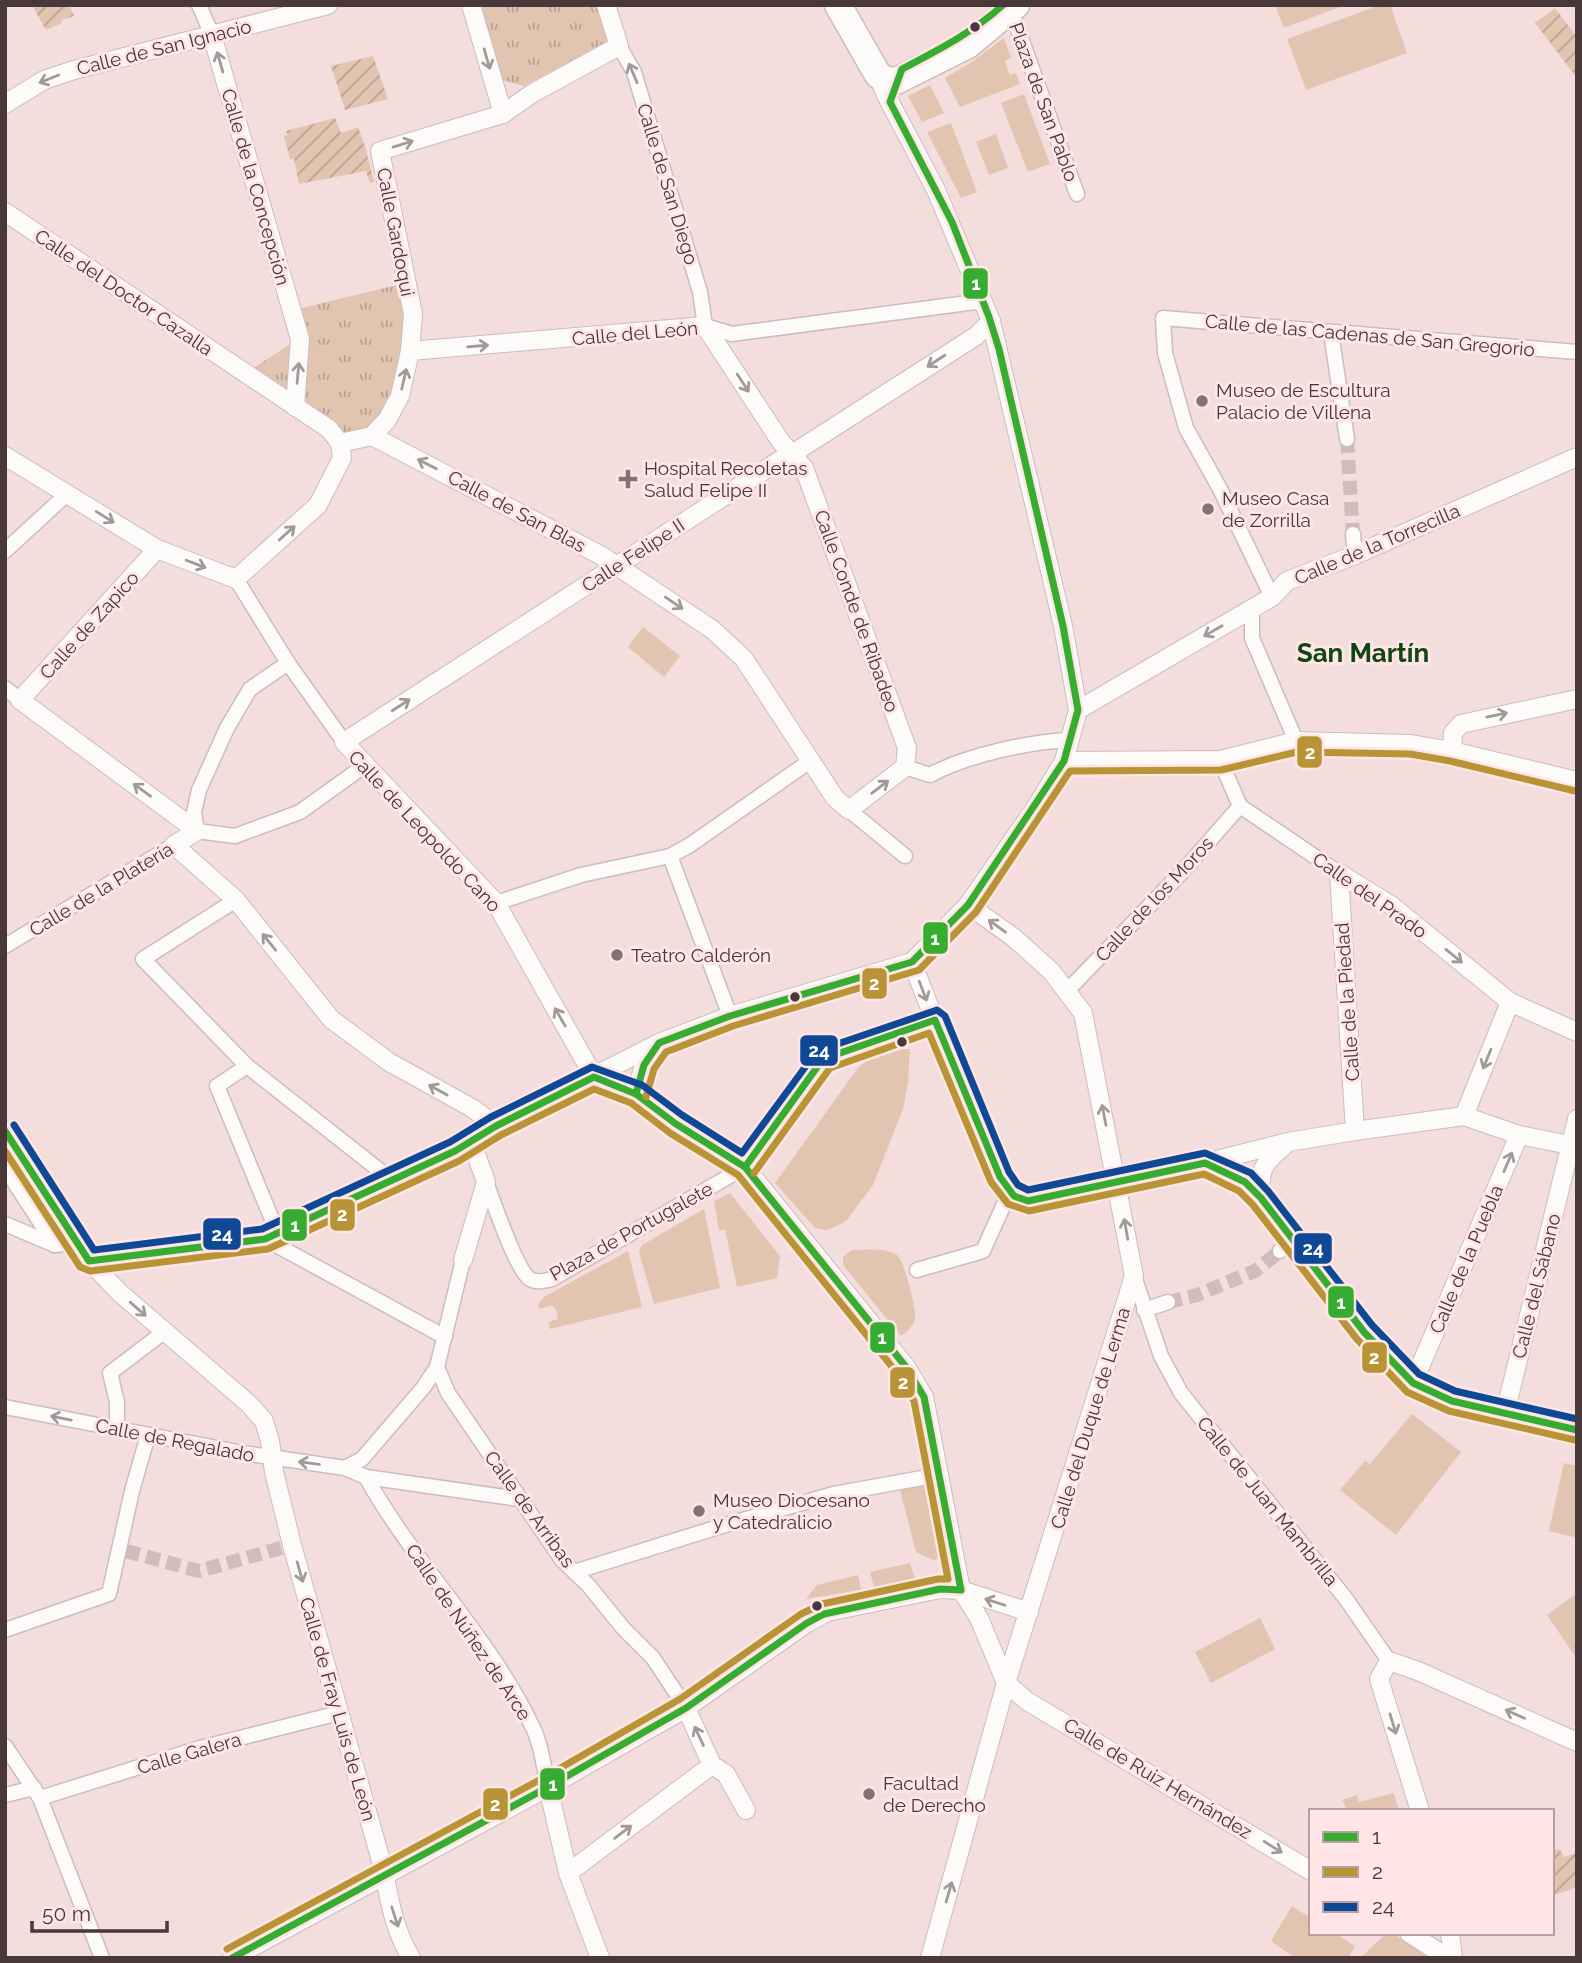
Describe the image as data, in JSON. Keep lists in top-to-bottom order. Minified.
{"streets":{"main road":["Plaza de San Pablo"],"street":["Calle de San Ignacio","Calle de San Diego","Calle de la Concepción","Calle Gardoqui","Calle del Doctor Cazalla","Calle del León","Calle de las Cadenas de San Gregorio","Calle de San Blas","Calle de la Torrecilla","Calle Felipe II","Calle Conde de Ribadeo","Calle de Zapico","Calle de Leopoldo Cano","Calle de la Platería","Calle del Prado","Calle de los Moros","Calle de la Piedad","Plaza de Portugalete","Calle de la Puebla","Calle del Sábano","Calle del Duque de Lerma","Calle de Regalado","Calle de Juan Mambrilla","Calle de Arribas","Calle de Núñez de Arce","Calle de Fray Luis de León","Calle Galera","Calle de Ruiz Hernández"]},"crossings":[["Calle de San Ignacio","Calle de la Concepción"],["Calle de San Diego","Calle del León"],["Calle de San Diego","Calle Conde de Ribadeo"],["Calle de la Concepción","Calle del Doctor Cazalla"],["Calle Gardoqui","Calle del León"],["Calle del León","Calle Conde de Ribadeo"],["Calle de las Cadenas de San Gregorio","Calle de la Torrecilla"],["Calle de San Blas","Calle Felipe II"],["Calle Felipe II","Calle Conde de Ribadeo"],["Calle Felipe II","Calle de Leopoldo Cano"],["Calle del Prado","Calle de los Moros"],["Calle del Prado","Calle de la Piedad"],["Calle de los Moros","Calle de Juan Mambrilla"],["Calle del Duque de Lerma","Calle de Juan Mambrilla"],["Calle del Duque de Lerma","Calle de Ruiz Hernández"],["Calle de Regalado","Calle de Arribas"],["Calle de Regalado","Calle de Núñez de Arce"],["Calle de Regalado","Calle de Fray Luis de León"],["Calle de Fray Luis de León","Calle Galera"]],"one_way":["Calle de San Ignacio","Calle de San Diego","Calle de la Concepción","Calle del León","Calle del Prado","Calle de la Puebla","Calle del Duque de Lerma","Calle de Regalado","Calle de Fray Luis de León","Calle de Ruiz Hernández"],"districts":["San Martín"],"places":{"other":["Museo de Escultura Palacio de Villena","Museo Casa de Zorrilla","Teatro Calderón","Museo Diocesano y Catedralicio","Facultad de Derecho"],"health":["Hospital Recoletas Salud Felipe II"]},"lines":["transit line 1","transit line 2","transit line 24"],"legend":["1","2","24"],"scale_bar":"50 m"}
